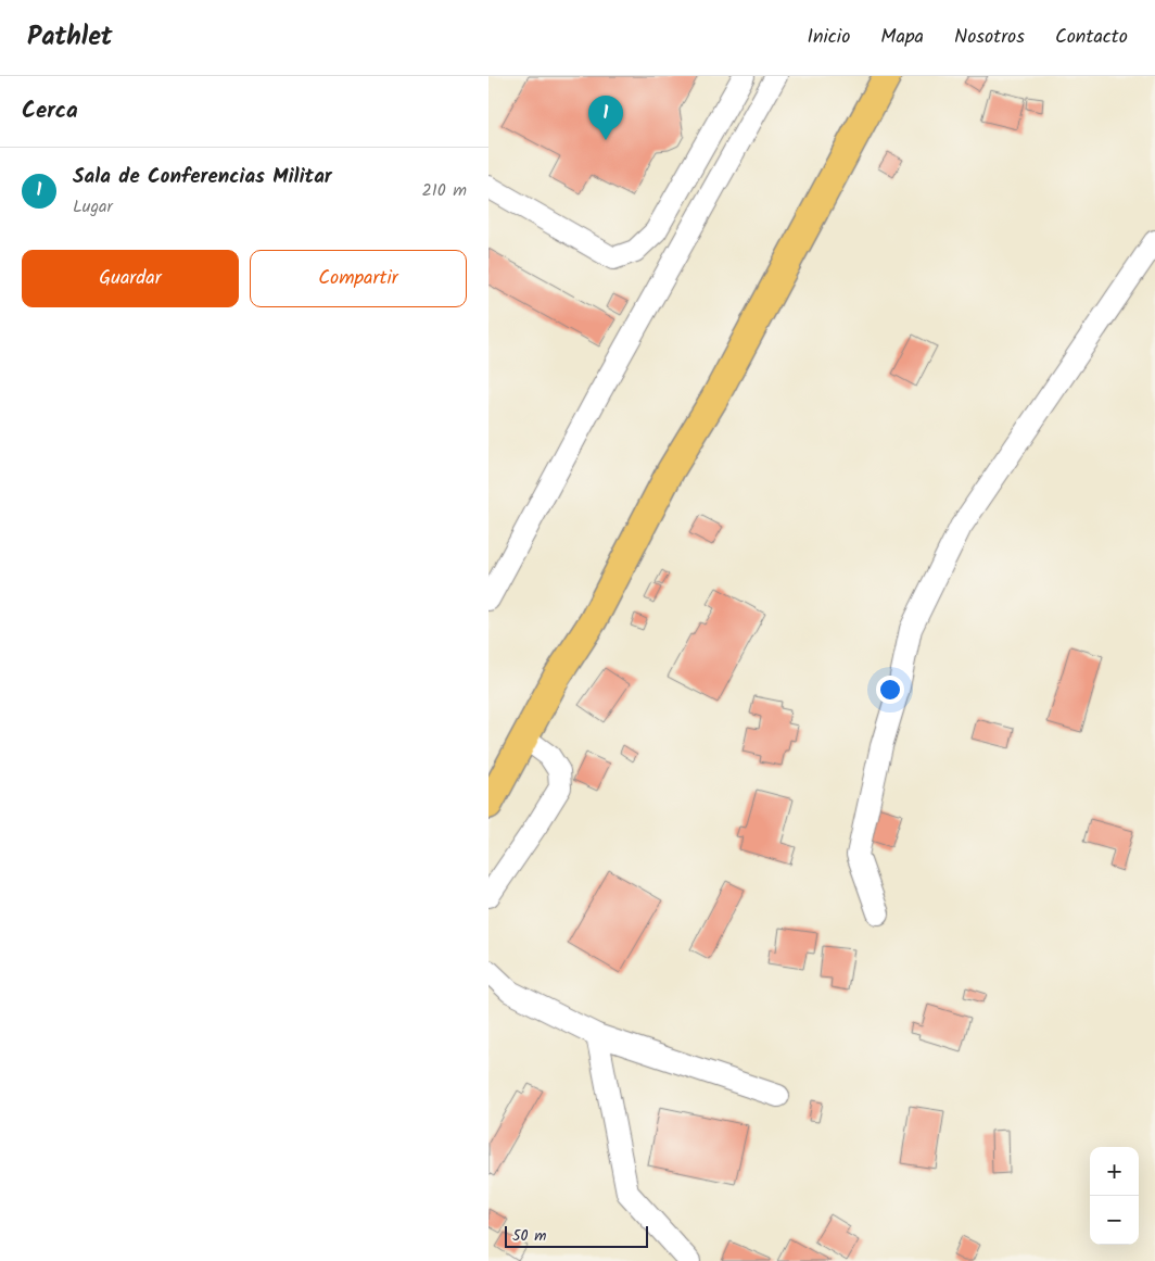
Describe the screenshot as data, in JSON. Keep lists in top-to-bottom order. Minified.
{"scale_bar":"50 m","page":{"header":"Pathlet","nav":["Inicio","Mapa","Nosotros","Contacto"],"heading":"Cerca","pins":"1","list":[{"mark":"1","name":"Sala de Conferencias Militar","note":"Lugar","value":"210 m"}],"buttons":["Guardar","Compartir"],"map_buttons":["+","−"],"scale":"50 m"}}
